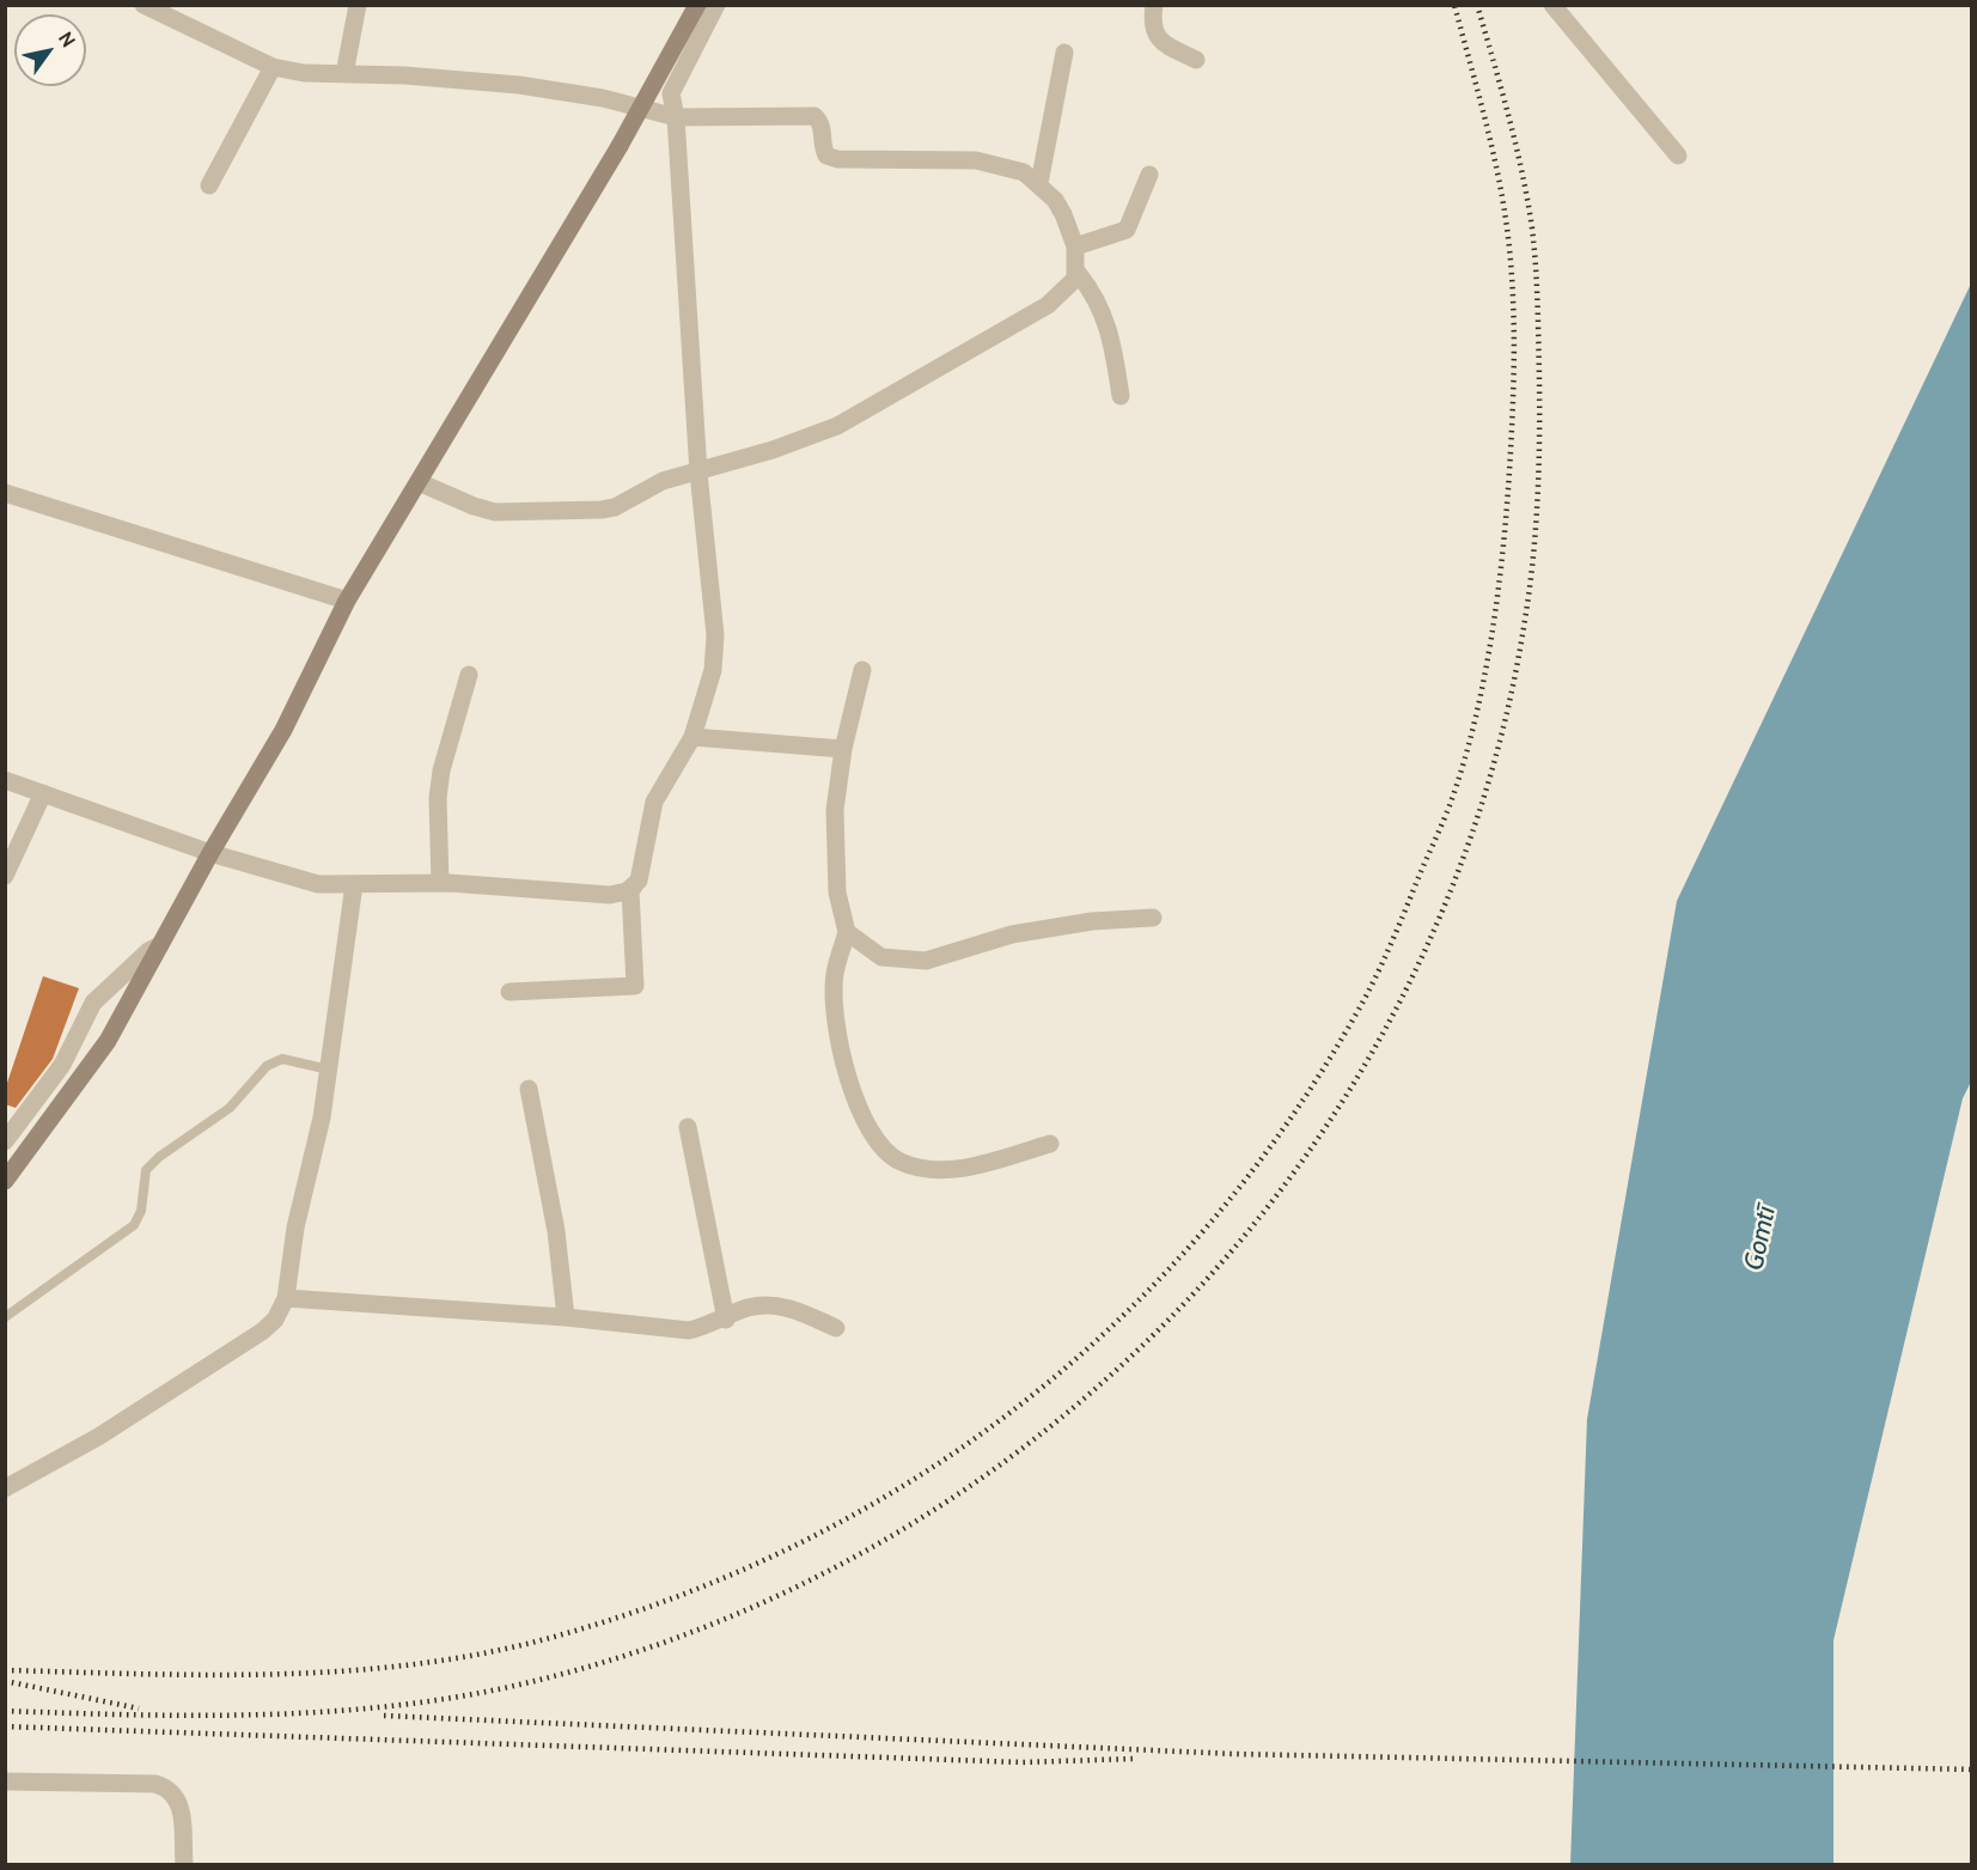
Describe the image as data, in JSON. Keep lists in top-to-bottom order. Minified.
{"water":["Gomtī"],"north":"top right"}
